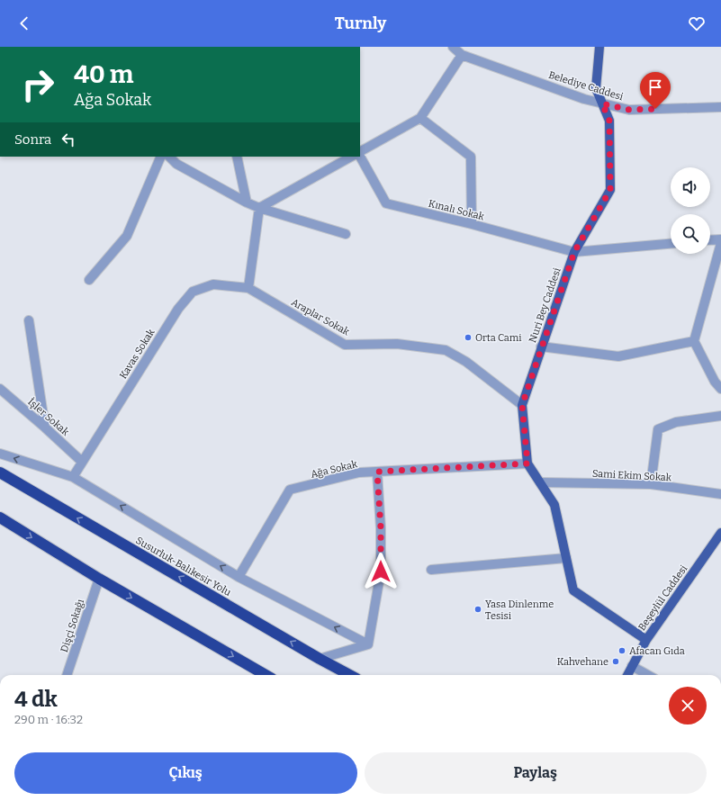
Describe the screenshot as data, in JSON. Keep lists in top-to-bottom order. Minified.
{"streets":{"highway":["Susurluk-Balıkesir Yolu"],"main road":["Nuri Bey Caddesi","Beşeylül Caddesi"],"street":["Belediye Caddesi","Kınalı Sokak","Araplar Sokak","Kavas Sokak","İşler Sokak","Ağa Sokak","Sami Ekim Sokak","Dişçi Sokağı"]},"crossings":[["Belediye Caddesi","Nuri Bey Caddesi"],["Kınalı Sokak","Nuri Bey Caddesi"],["Nuri Bey Caddesi","Araplar Sokak"],["Nuri Bey Caddesi","Ağa Sokak"],["Nuri Bey Caddesi","Sami Ekim Sokak"],["Nuri Bey Caddesi","Beşeylül Caddesi"],["Araplar Sokak","Kavas Sokak"],["Kavas Sokak","İşler Sokak"]],"places":["Orta Cami","Yasa Dinlenme Tesisi","Afacan Gıda","Kahvehane"],"page":{"header":"Turnly","turn":["40 m","Ağa Sokak"],"then":"Sonra","heading":["4 dk","290 m · 16:32"],"buttons":["Çıkış","Paylaş"]}}
